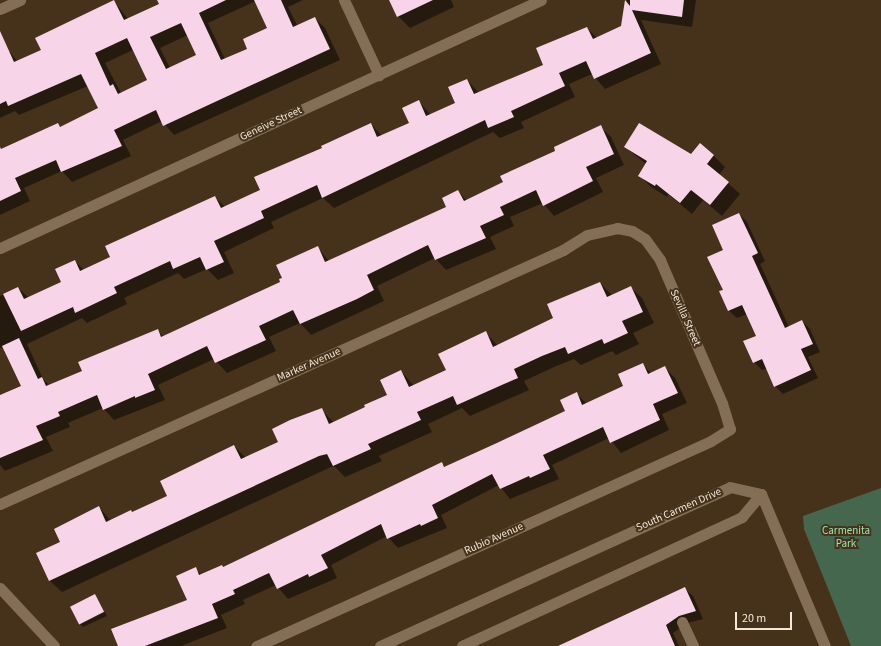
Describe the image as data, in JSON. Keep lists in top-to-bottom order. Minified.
{"streets":{"street":["Geneive Street","Sevilla Street","Marker Avenue","South Carmen Drive","Rubio Avenue"]},"crossings":[["Sevilla Street","Marker Avenue"],["Sevilla Street","Rubio Avenue"]],"parks":["Carmenita Park"],"scale_bar":"20 m"}
